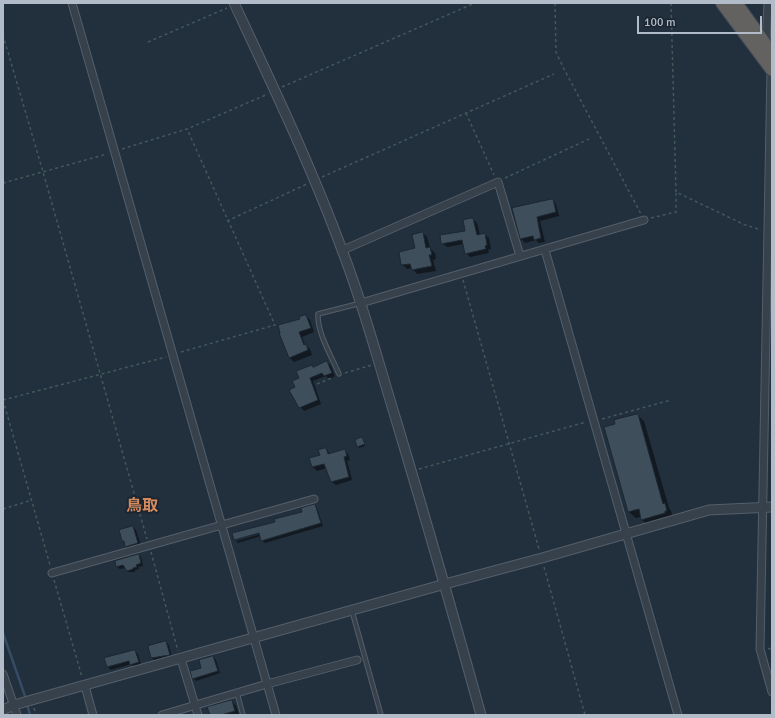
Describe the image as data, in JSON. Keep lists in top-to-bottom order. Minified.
{"districts":["鳥取"],"scale_bar":"100 m"}
